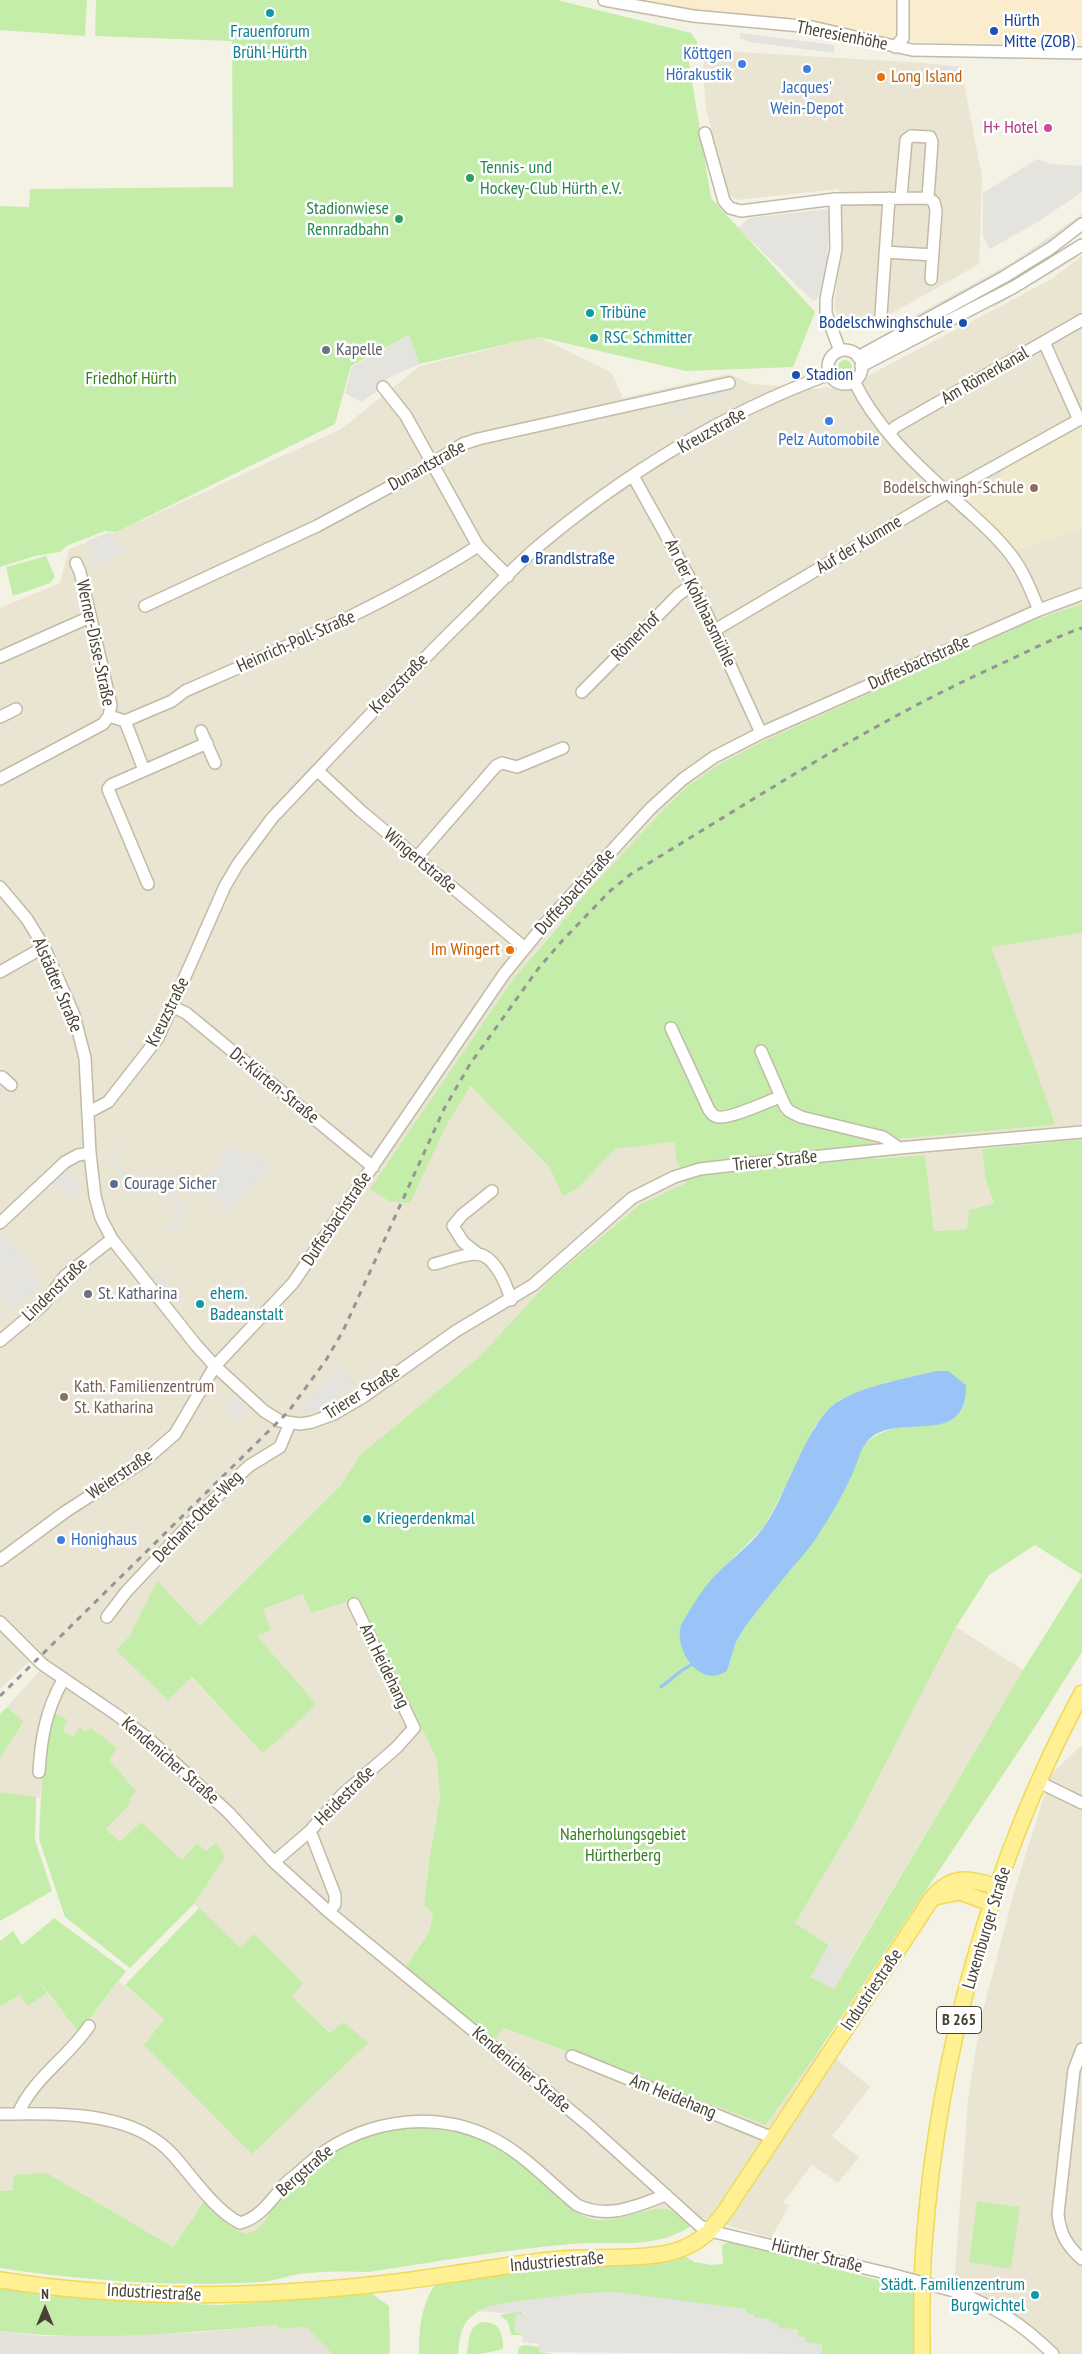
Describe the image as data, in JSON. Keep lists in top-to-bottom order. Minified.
{"streets":{"main road":["Luxemburger Straße","Industriestraße","B 265"],"street":["Theresienhöhe","Am Römerkanal","Kreuzstraße","Dunantstraße","Auf der Kumme","An der Kohlhaasmühle","Römerhof","Heinrich-Poll-Straße","Werner-Disse-Straße","Duffesbachstraße","Wingertstraße","Alstädter Straße","Dr.-Kürten-Straße","Trierer Straße","Lindenstraße","Weierstraße","Dechant-Otter-Weg","Am Heidehang","Kendenicher Straße","Heidestraße","Bergstraße","Hürther Straße"]},"crossings":[["Kreuzstraße","An der Kohlhaasmühle"],["Kreuzstraße","Wingertstraße"],["Kreuzstraße","Alstädter Straße"],["Kreuzstraße","Dr.-Kürten-Straße"],["Auf der Kumme","An der Kohlhaasmühle"],["An der Kohlhaasmühle","Römerhof"],["An der Kohlhaasmühle","Duffesbachstraße"],["Duffesbachstraße","Wingertstraße"],["Duffesbachstraße","Dr.-Kürten-Straße"],["Duffesbachstraße","Trierer Straße"],["Duffesbachstraße","Weierstraße"],["Alstädter Straße","Trierer Straße"],["Alstädter Straße","Lindenstraße"],["Trierer Straße","Lindenstraße"],["Trierer Straße","Weierstraße"],["Trierer Straße","Dechant-Otter-Weg"],["Am Heidehang","Heidestraße"],["Am Heidehang","Industriestraße"],["Kendenicher Straße","Heidestraße"],["Kendenicher Straße","Industriestraße"],["Kendenicher Straße","Bergstraße"],["Kendenicher Straße","Hürther Straße"],["Luxemburger Straße","Industriestraße"],["Industriestraße","Hürther Straße"]],"parks":["Friedhof Hürth","Naherholungsgebiet Hürtherberg"],"places":["Frauenforum Brühl-Hürth","Hürth Mitte (ZOB)","Köttgen Hörakustik","Jacques' Wein-Depot","Long Island","H+ Hotel","Tennis- und Hockey-Club Hürth e.V.","Stadionwiese Rennradbahn","Tribüne","Bodelschwinghschule","RSC Schmitter","Kapelle","Stadion","Pelz Automobile","Bodelschwingh-Schule","Brandlstraße","Im Wingert","Courage Sicher","St. Katharina","ehem. Badeanstalt","Kath. Familienzentrum St. Katharina","Kriegerdenkmal","Honighaus","Städt. Familienzentrum Burgwichtel"],"north":"top"}
